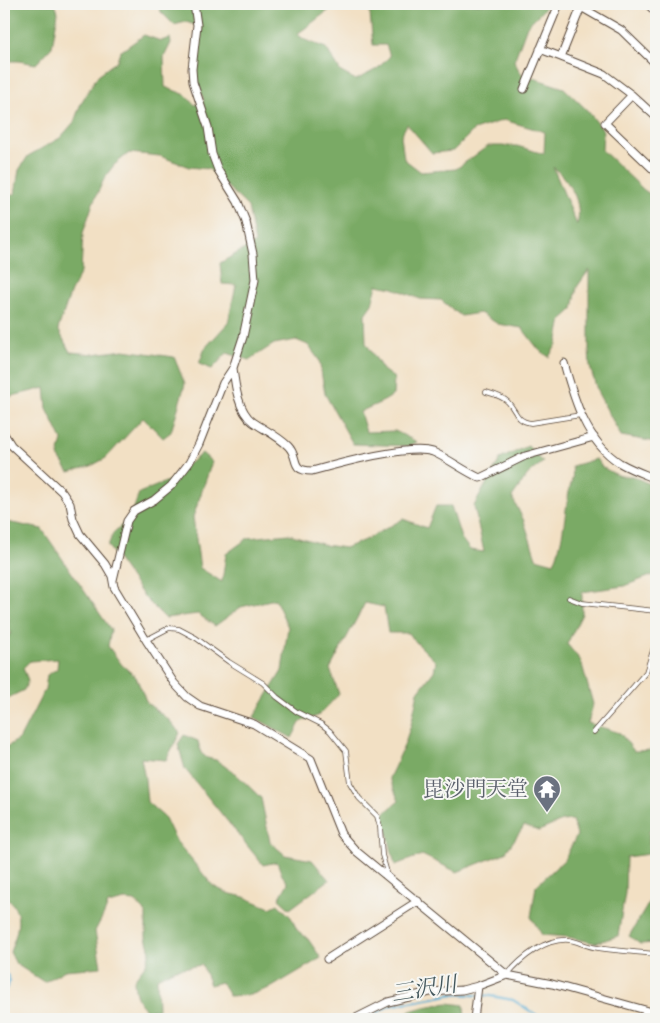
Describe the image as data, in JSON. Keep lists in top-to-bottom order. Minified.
{"water":["三沢川"],"places":{"temple":["毘沙門天堂"]}}
